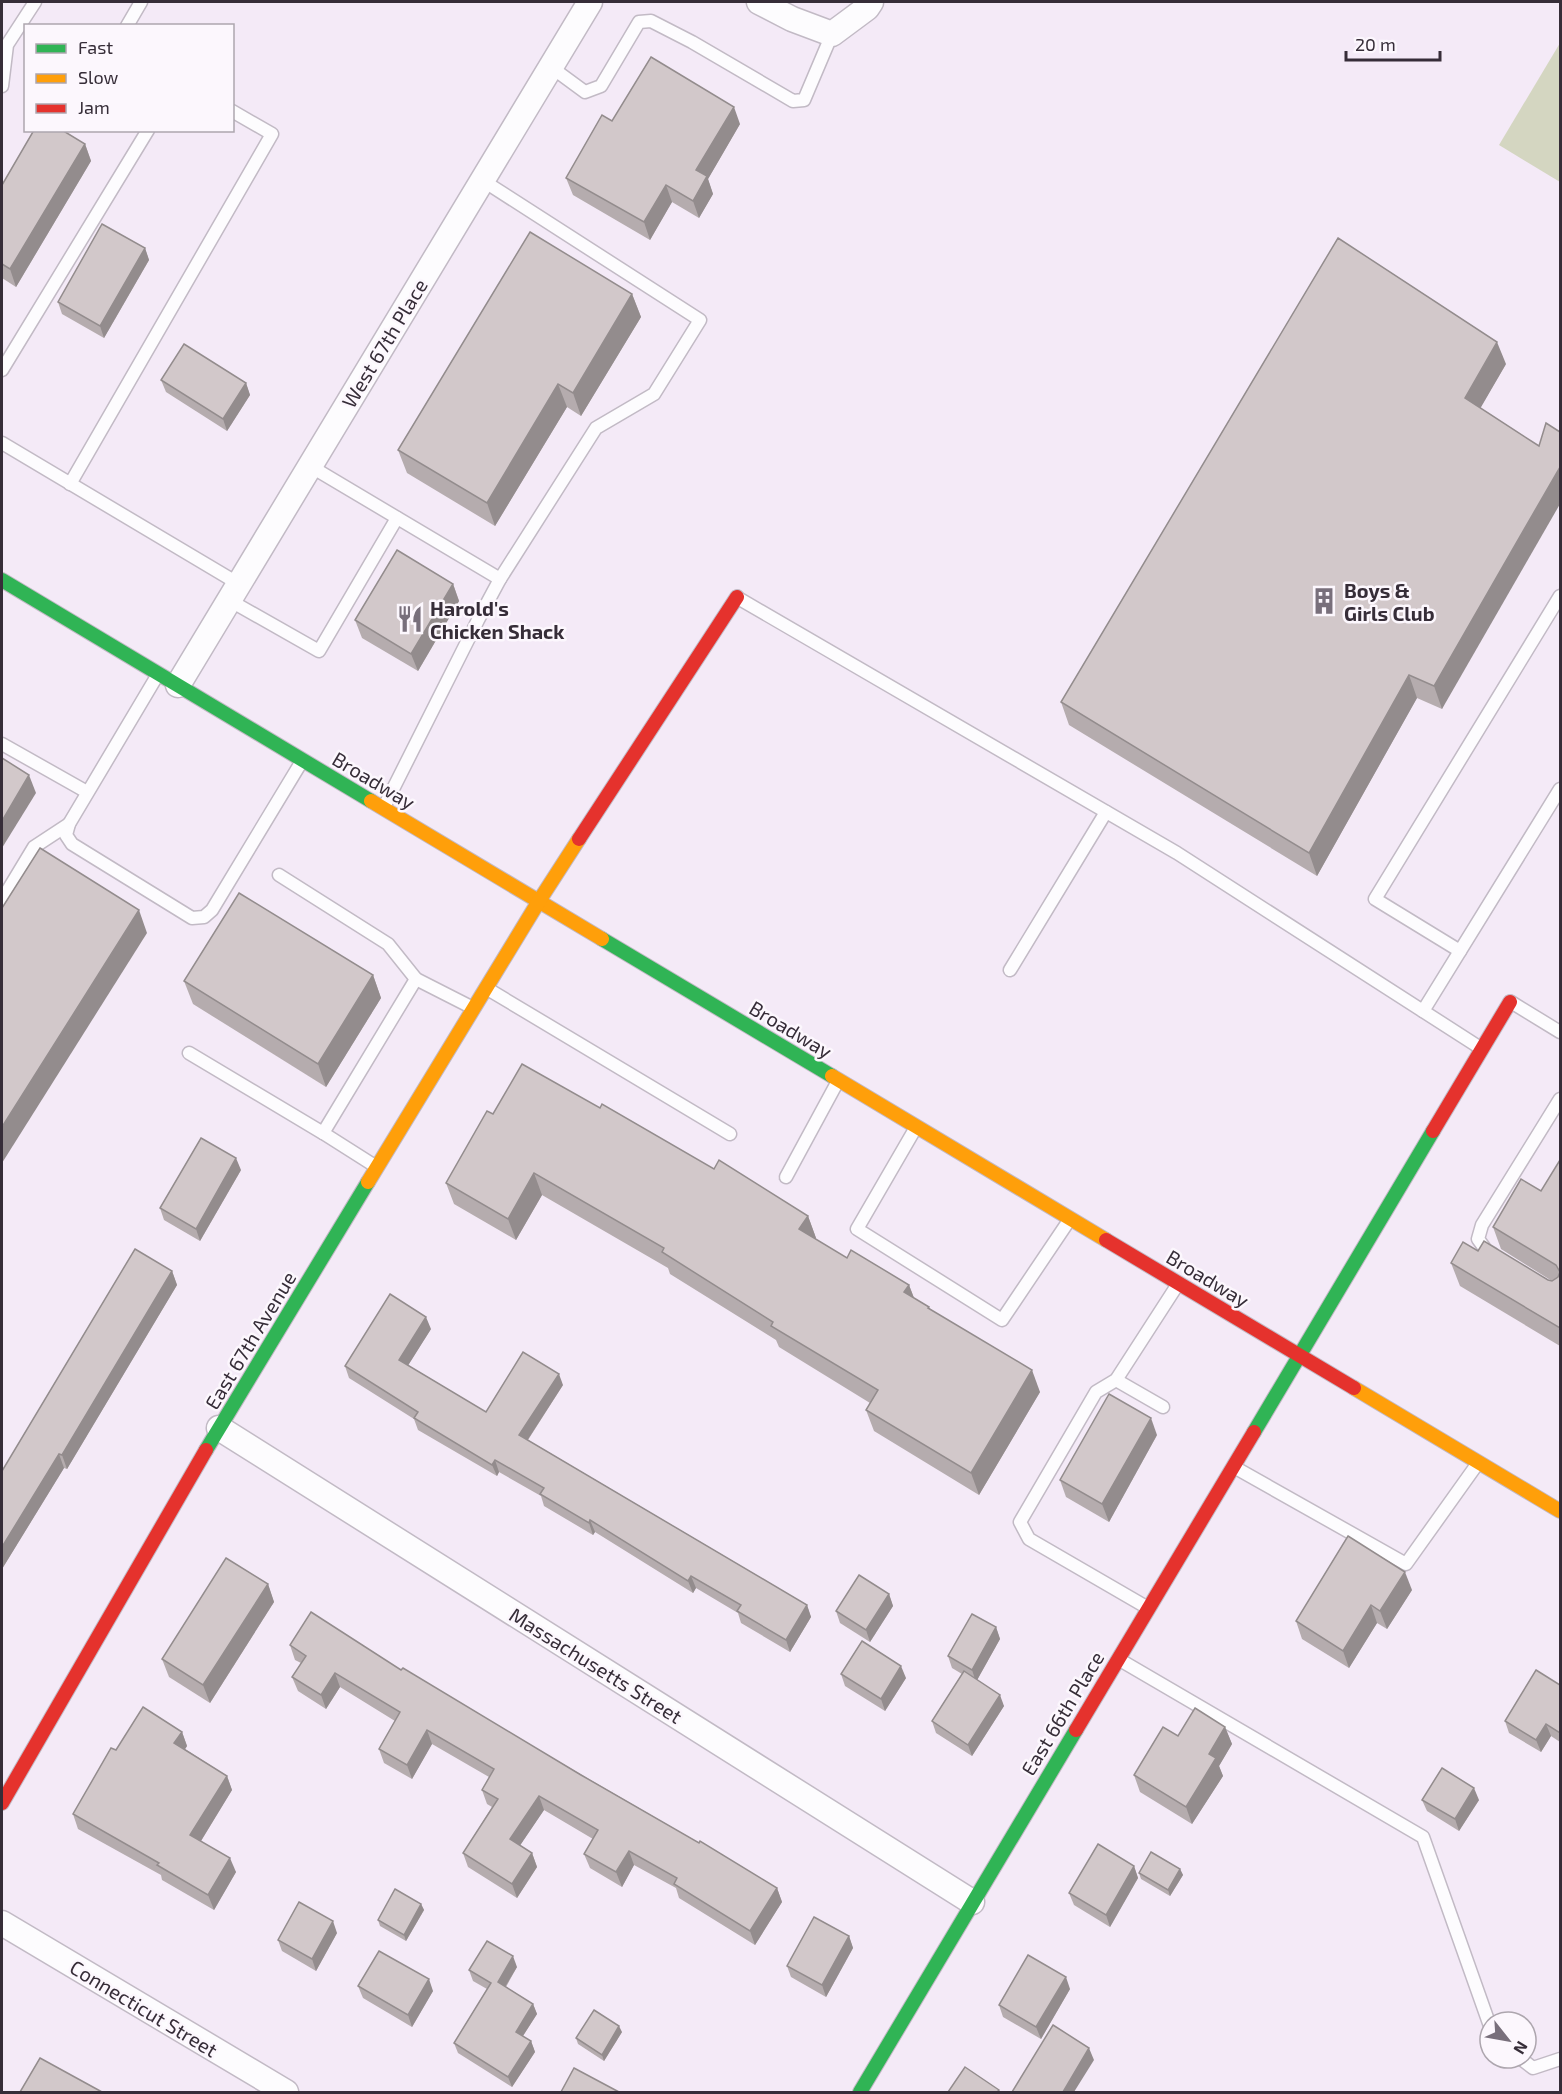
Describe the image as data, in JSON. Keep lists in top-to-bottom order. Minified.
{"streets":{"street":["West 67th Place","Broadway","East 67th Avenue","Massachusetts Street","East 66th Place","Connecticut Street"]},"crossings":[["West 67th Place","Broadway"],["Broadway","East 67th Avenue"],["Broadway","East 66th Place"],["East 67th Avenue","Massachusetts Street"],["Massachusetts Street","East 66th Place"]],"places":{"building":["Boys & Girls Club"],"restaurant":["Harold's Chicken Shack"]},"legend":["Fast","Slow","Jam"],"scale_bar":"20 m","north":"bottom right"}
